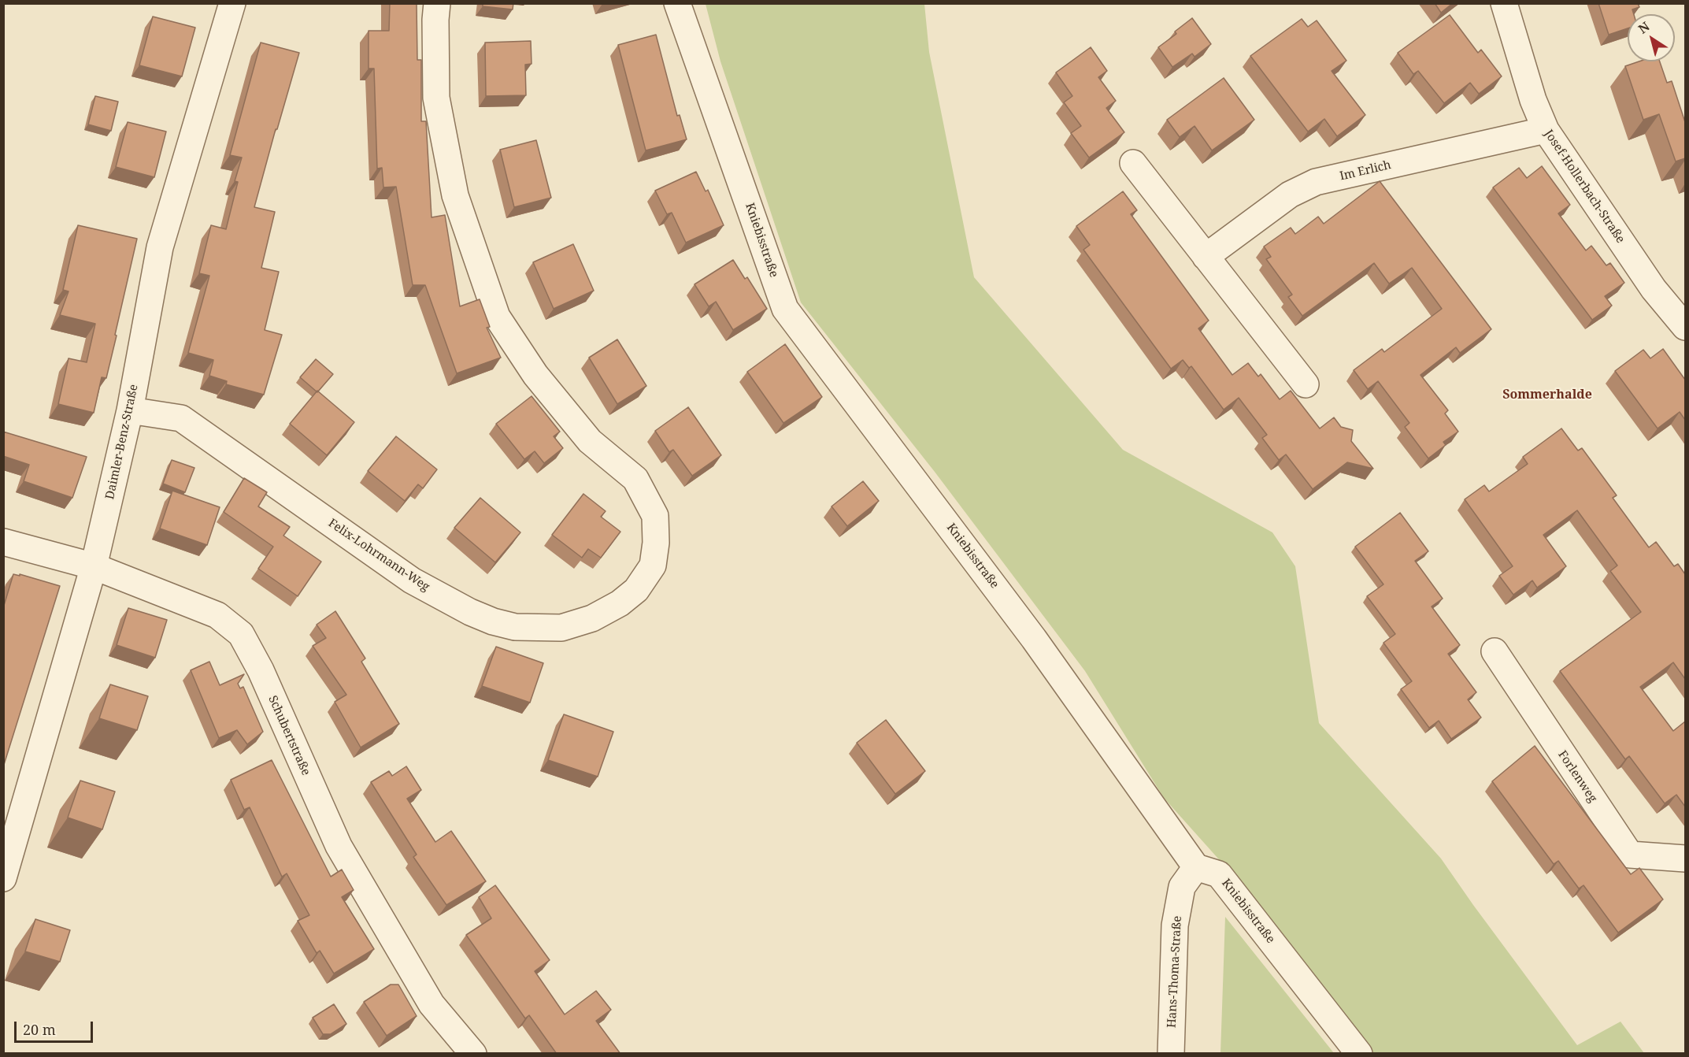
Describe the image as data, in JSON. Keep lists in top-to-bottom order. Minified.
{"streets":{"street":["Im Erlich","Josef-Hollerbach-Straße","Kniebisstraße","Daimler-Benz-Straße","Felix-Lohrmann-Weg","Schubertstraße","Forlenweg","Hans-Thoma-Straße"]},"crossings":[["Im Erlich","Josef-Hollerbach-Straße"],["Kniebisstraße","Hans-Thoma-Straße"],["Daimler-Benz-Straße","Felix-Lohrmann-Weg"],["Daimler-Benz-Straße","Schubertstraße"]],"districts":["Sommerhalde"],"scale_bar":"20 m","north":"top left"}
